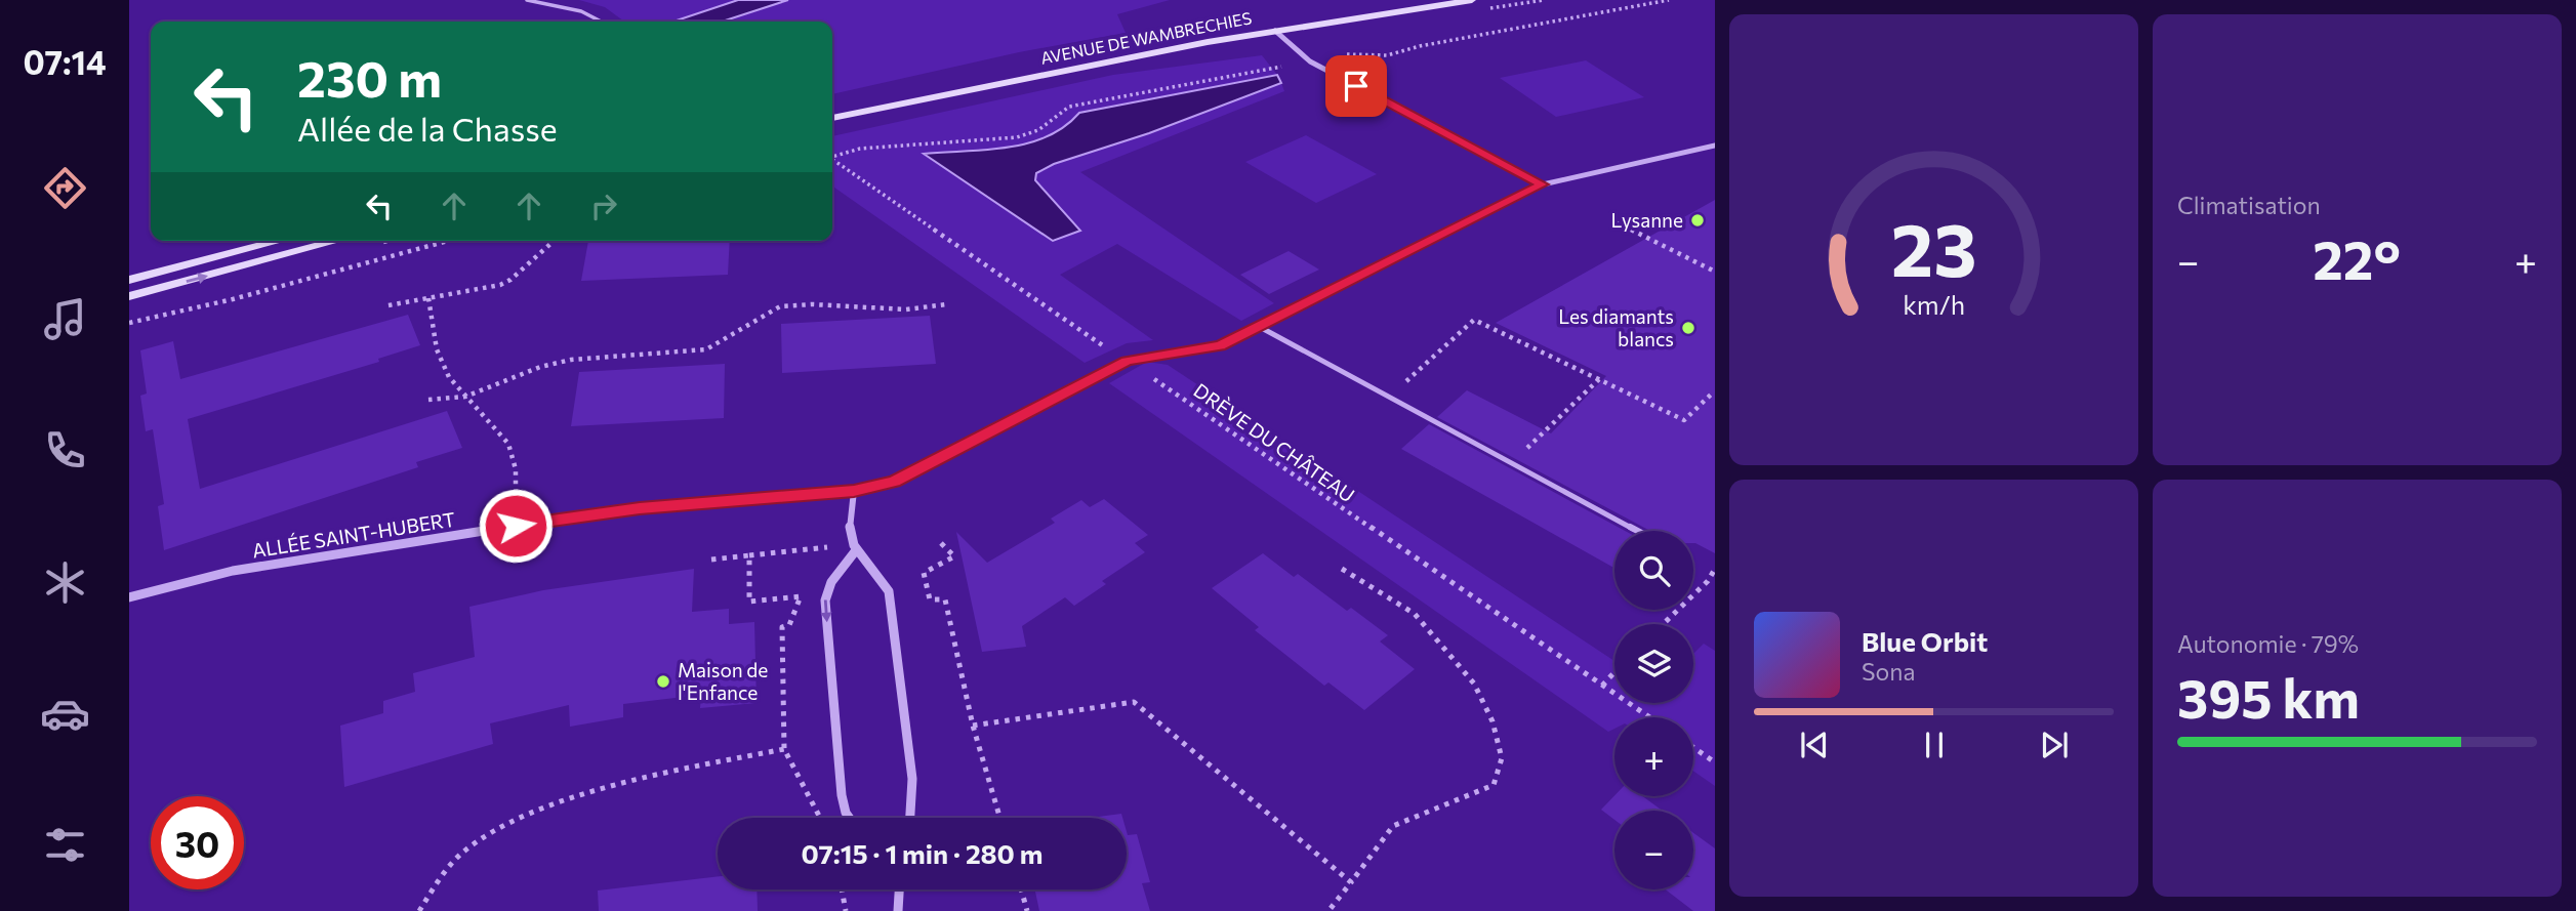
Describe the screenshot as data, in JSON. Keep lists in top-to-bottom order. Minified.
{"streets":{"main road":["AVENUE DE WAMBRECHIES"],"street":["ALLÉE SAINT-HUBERT"],"path":["DRÈVE DU CHÂTEAU"]},"crossings":[["DRÈVE DU CHÂTEAU","ALLÉE SAINT-HUBERT"]],"places":["Lysanne","Les diamants blancs","Maison de l'Enfance"],"page":{"tabs":"07:14","tile":["Climatisation",["Autonomie · 79%","395 km"]],"turn":["230 m","Allée de la Chasse"],"heat":["−","22°","+"],"map_buttons":["+","−"],"song":["Blue Orbit","Sona"],"limit":"30","trip":"07:15 · 1 min · 280 m","gauge":["23","km/h"]}}
